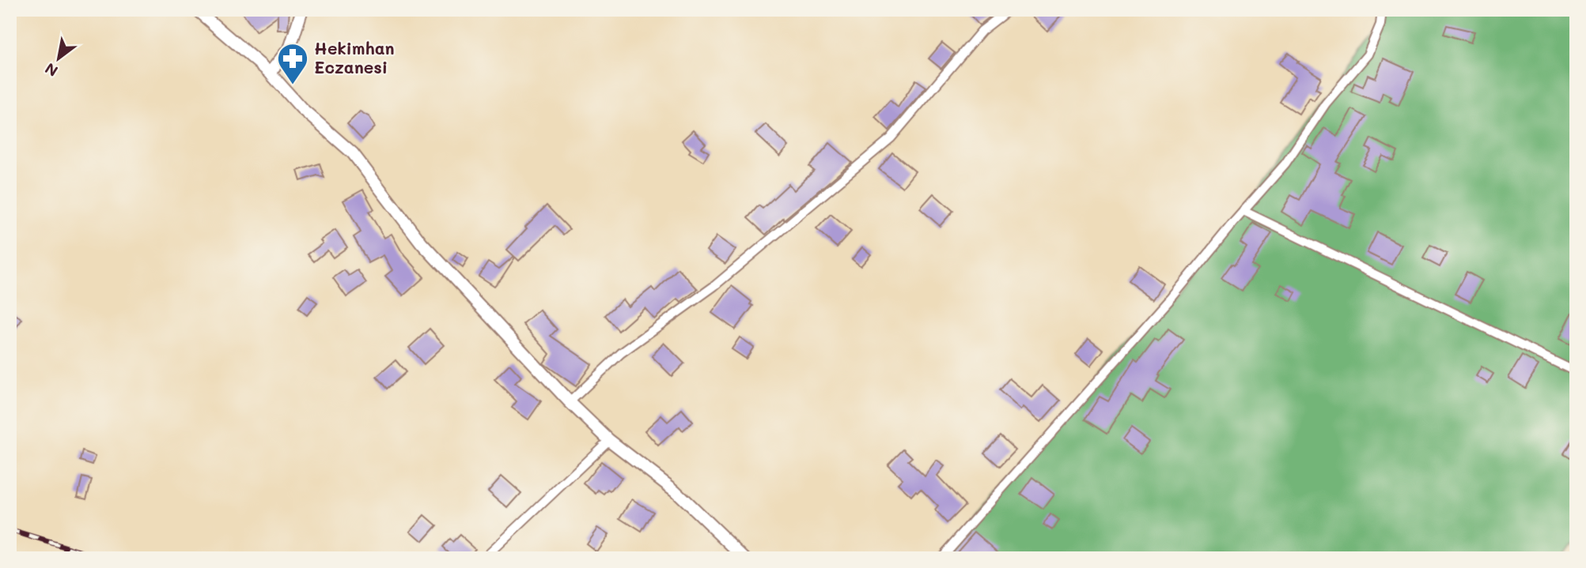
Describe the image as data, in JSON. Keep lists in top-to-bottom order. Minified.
{"places":{"pharmacy":["Hekimhan Eczanesi"]},"north":"bottom left"}
